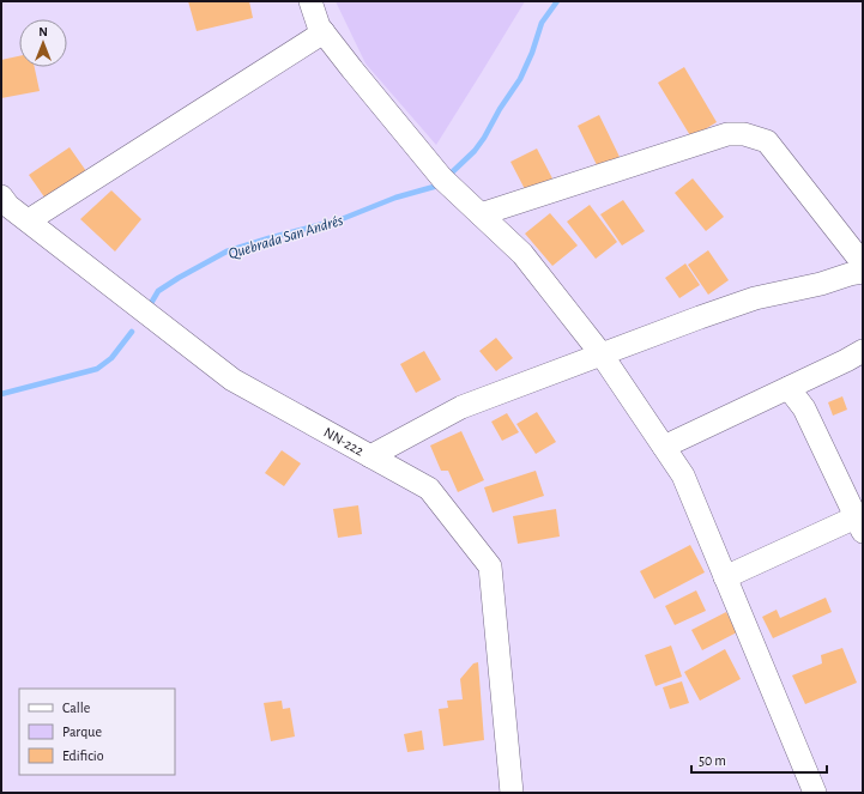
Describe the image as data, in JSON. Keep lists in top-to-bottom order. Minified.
{"streets":{"street":["NN-222"]},"water":["Quebrada San Andrés"],"legend":["Calle","Parque","Edificio"],"scale_bar":"50 m","north":"top"}
